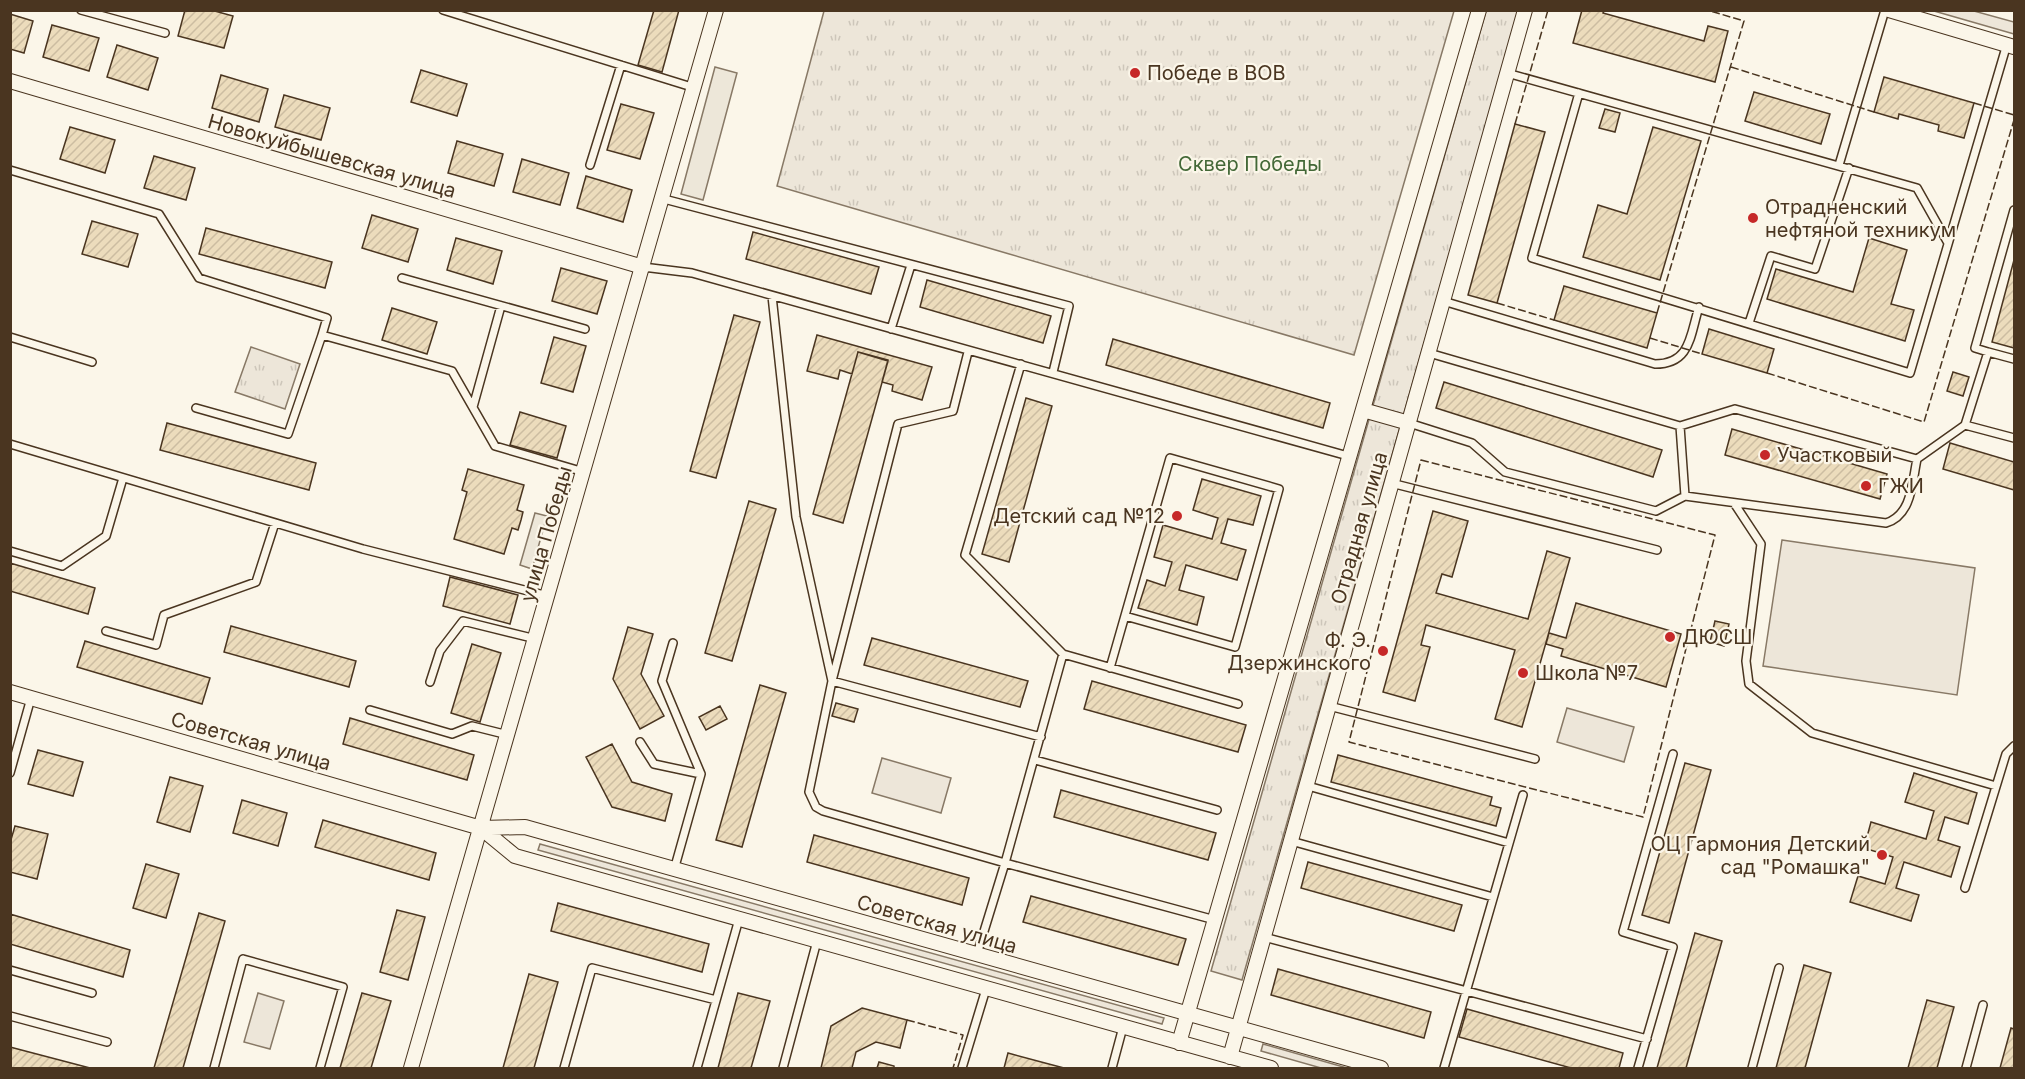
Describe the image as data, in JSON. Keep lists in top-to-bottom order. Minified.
{"streets":{"street":["Новокуйбышевская улица","Отрадная улица","улица Победы","Советская улица"]},"crossings":[["Новокуйбышевская улица","улица Победы"],["Отрадная улица","Советская улица"],["улица Победы","Советская улица"]],"parks":["Сквер Победы"],"places":["Победе в ВОВ","Отрадненский нефтяной техникум","Участковый","ГЖИ","Детский сад №12","ДЮСШ","Ф. Э. Дзержинского","Школа №7","ОЦ Гармония Детский сад \"Ромашка\""]}
